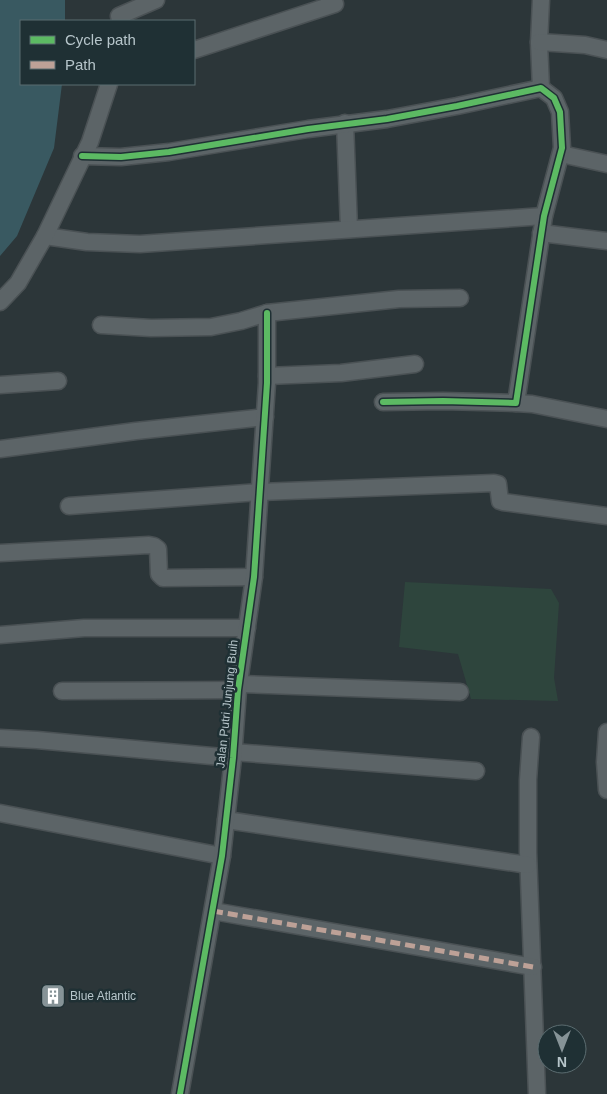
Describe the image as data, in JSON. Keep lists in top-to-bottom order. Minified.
{"streets":{"street":["Jalan Putri Junjung Buih"]},"places":{"building":["Blue Atlantic"]},"legend":["Cycle path","Path"],"north":"bottom"}
